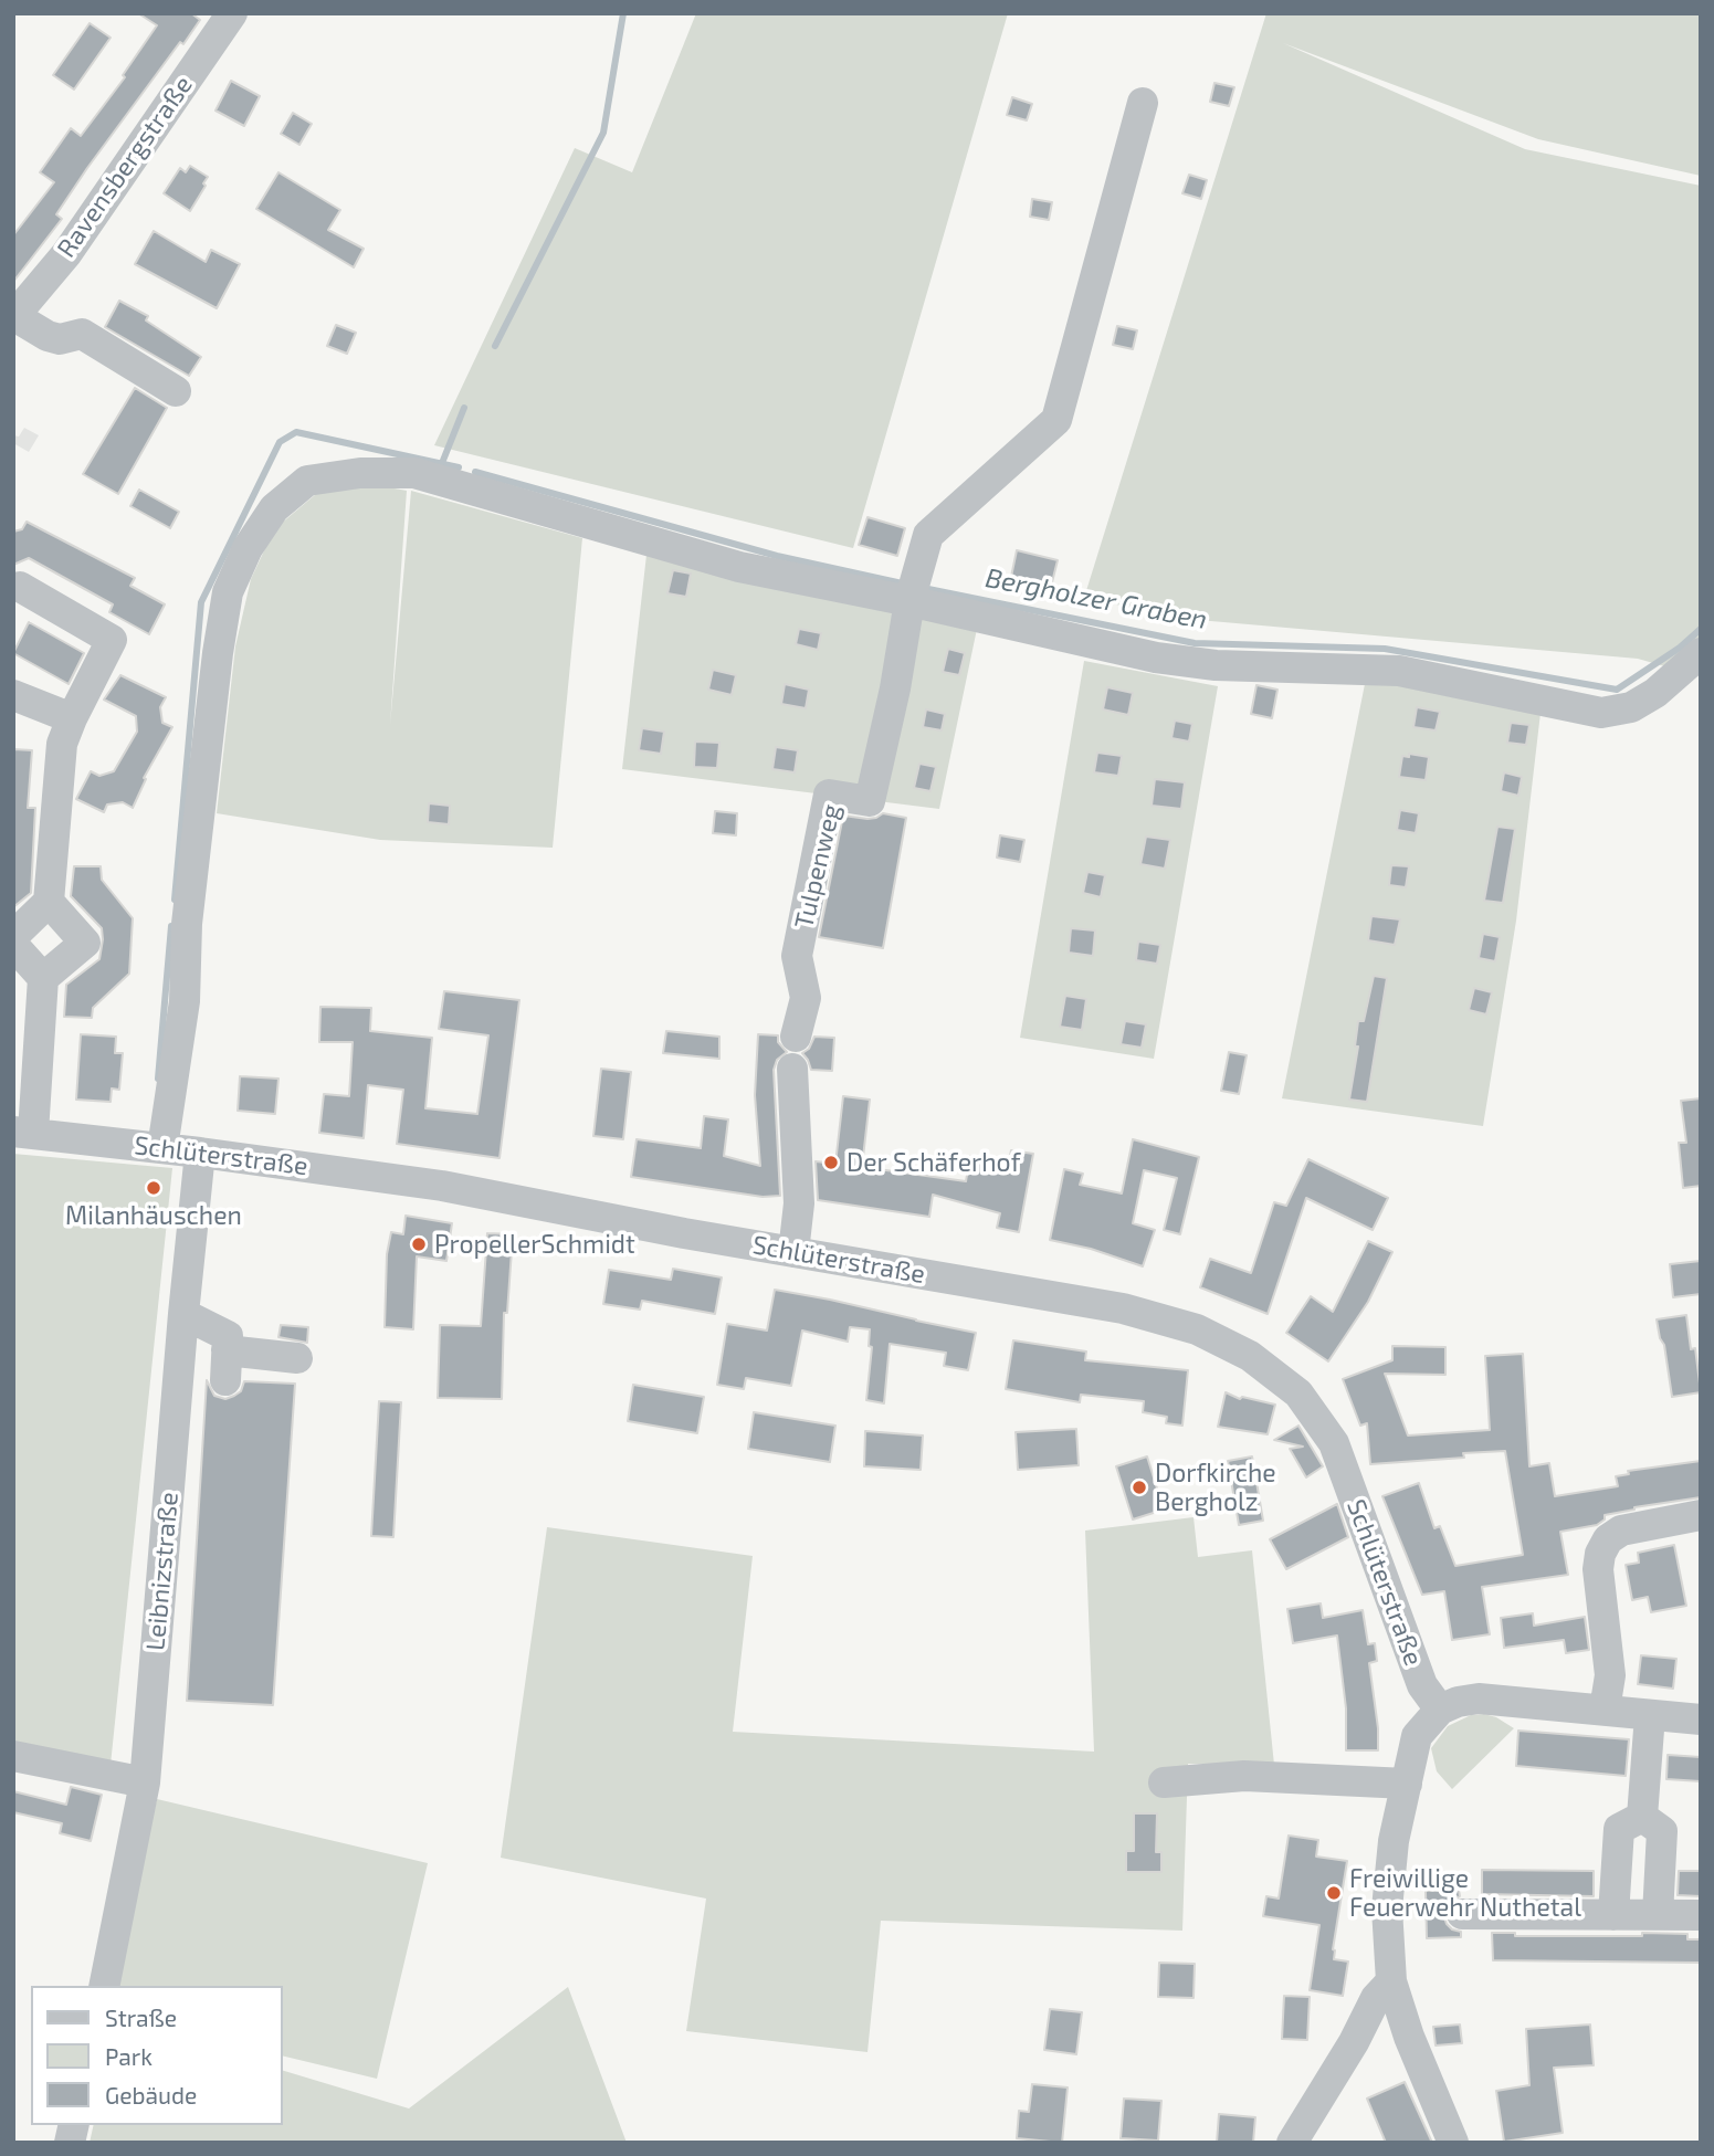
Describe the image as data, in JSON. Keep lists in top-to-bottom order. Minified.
{"streets":{"street":["Ravensbergstraße","Tulpenweg","Schlüterstraße","Leibnizstraße"]},"crossings":[["Schlüterstraße","Leibnizstraße"]],"water":["Bergholzer Graben"],"places":["Der Schäferhof","Milanhäuschen","PropellerSchmidt","Dorfkirche Bergholz","Freiwillige Feuerwehr Nuthetal"],"legend":["Straße","Park","Gebäude"]}
